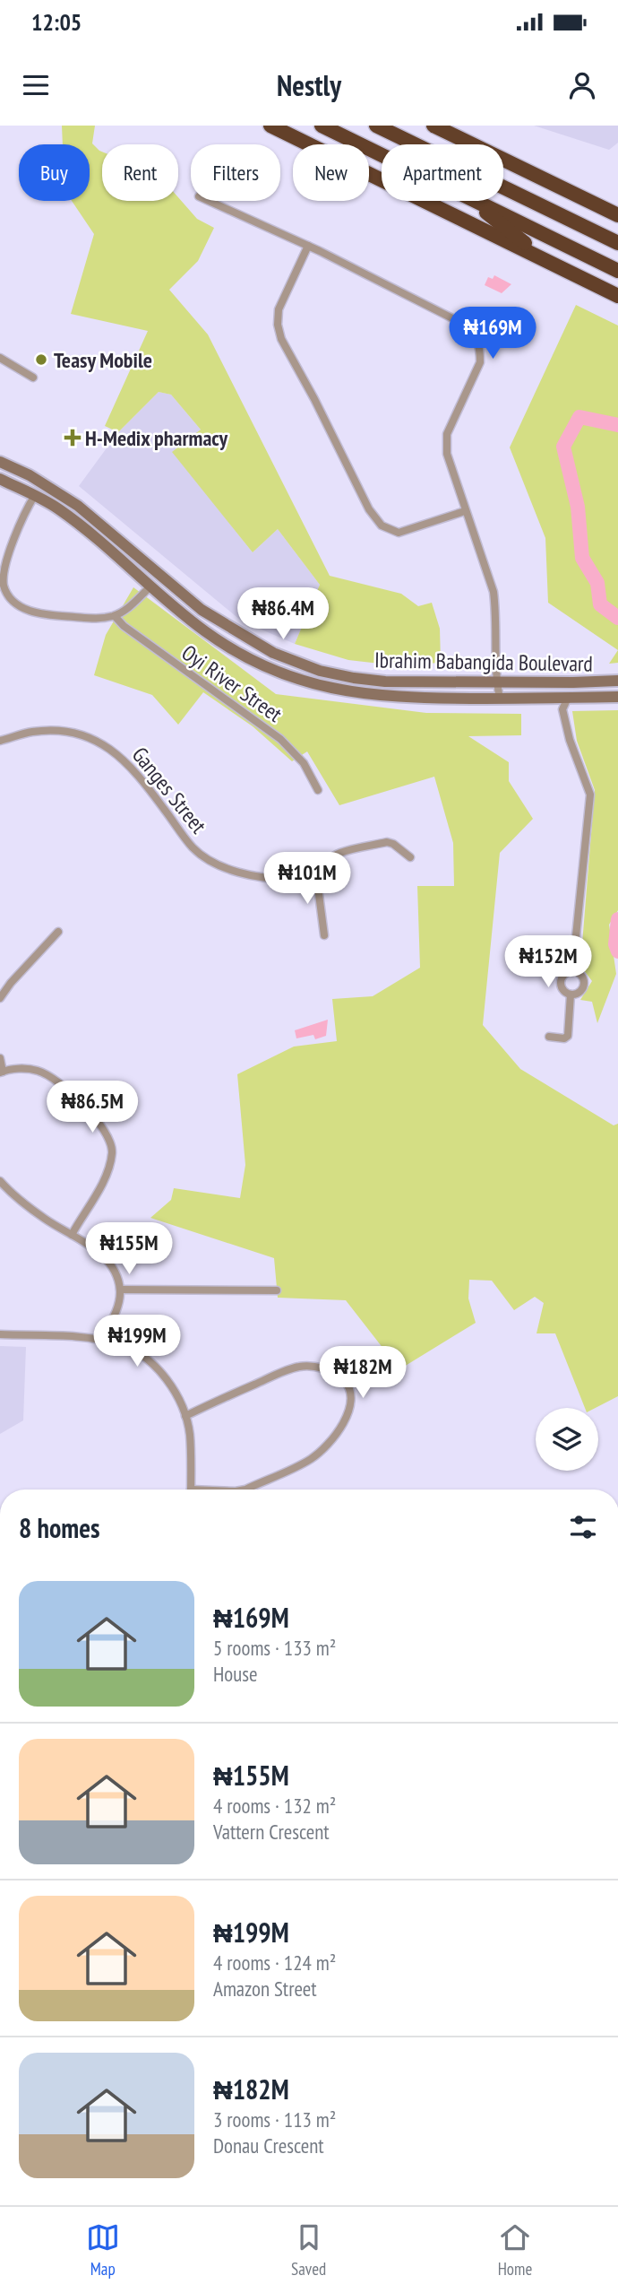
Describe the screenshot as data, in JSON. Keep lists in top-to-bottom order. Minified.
{"streets":{"street":["Ibrahim Babangida Boulevard","Oyi River Street","Ganges Street"]},"places":{"other":["Teasy Mobile"],"health":["H-Medix pharmacy"]},"page":{"status":"12:05","header":"Nestly","chip":["Buy","Rent","Filters","New","Apartment"],"price":["₦169M","₦86.4M","₦101M","₦152M","₦86.5M","₦155M","₦199M","₦182M"],"heading":"8 homes","list":[{"name":"₦169M","note":"5 rooms · 133 m² · House"},{"name":"₦155M","note":"4 rooms · 132 m² · Vattern Crescent"},{"name":"₦199M","note":"4 rooms · 124 m² · Amazon Street"},{"name":"₦182M","note":"3 rooms · 113 m² · Donau Crescent"}],"tabs":["Map","Saved","Home"]}}
